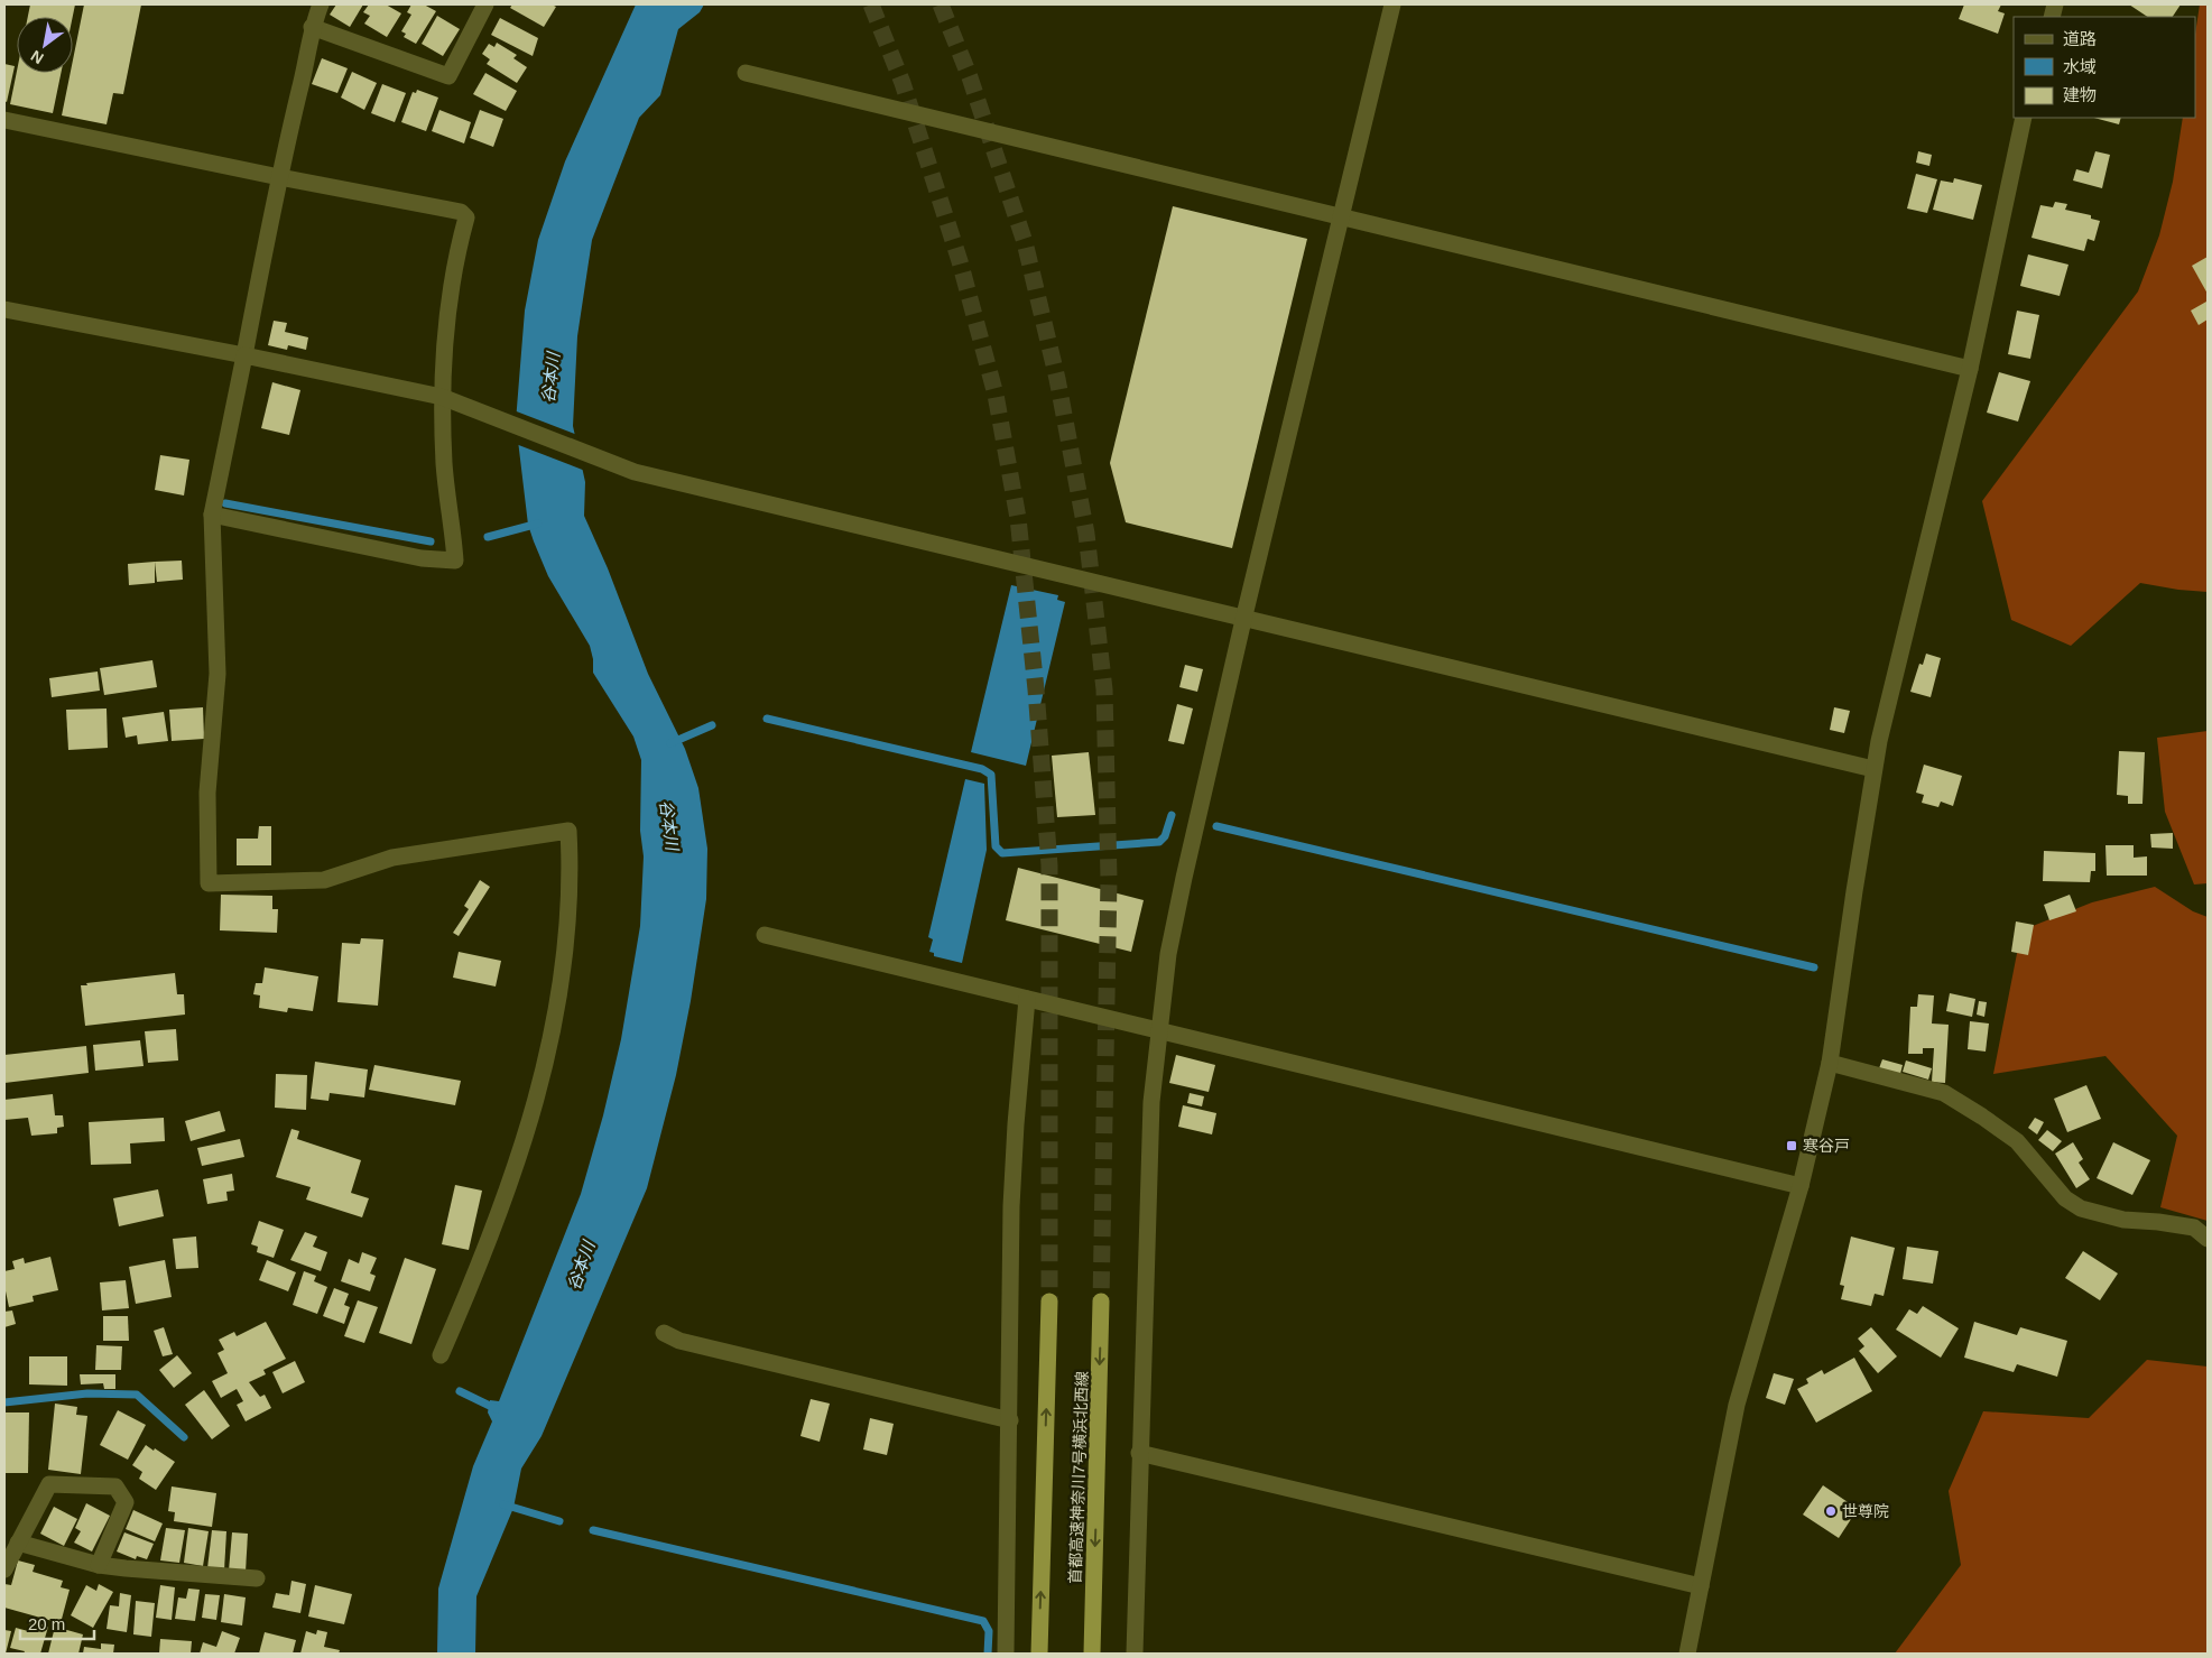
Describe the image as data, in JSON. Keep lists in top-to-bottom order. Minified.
{"streets":{"highway":["首都高速神奈川7号横浜北西線"]},"water":["谷本川"],"places":{"transit":["寒谷戸"],"other":["世尊院"]},"legend":["道路","水域","建物"],"scale_bar":"20 m","north":"bottom left"}
